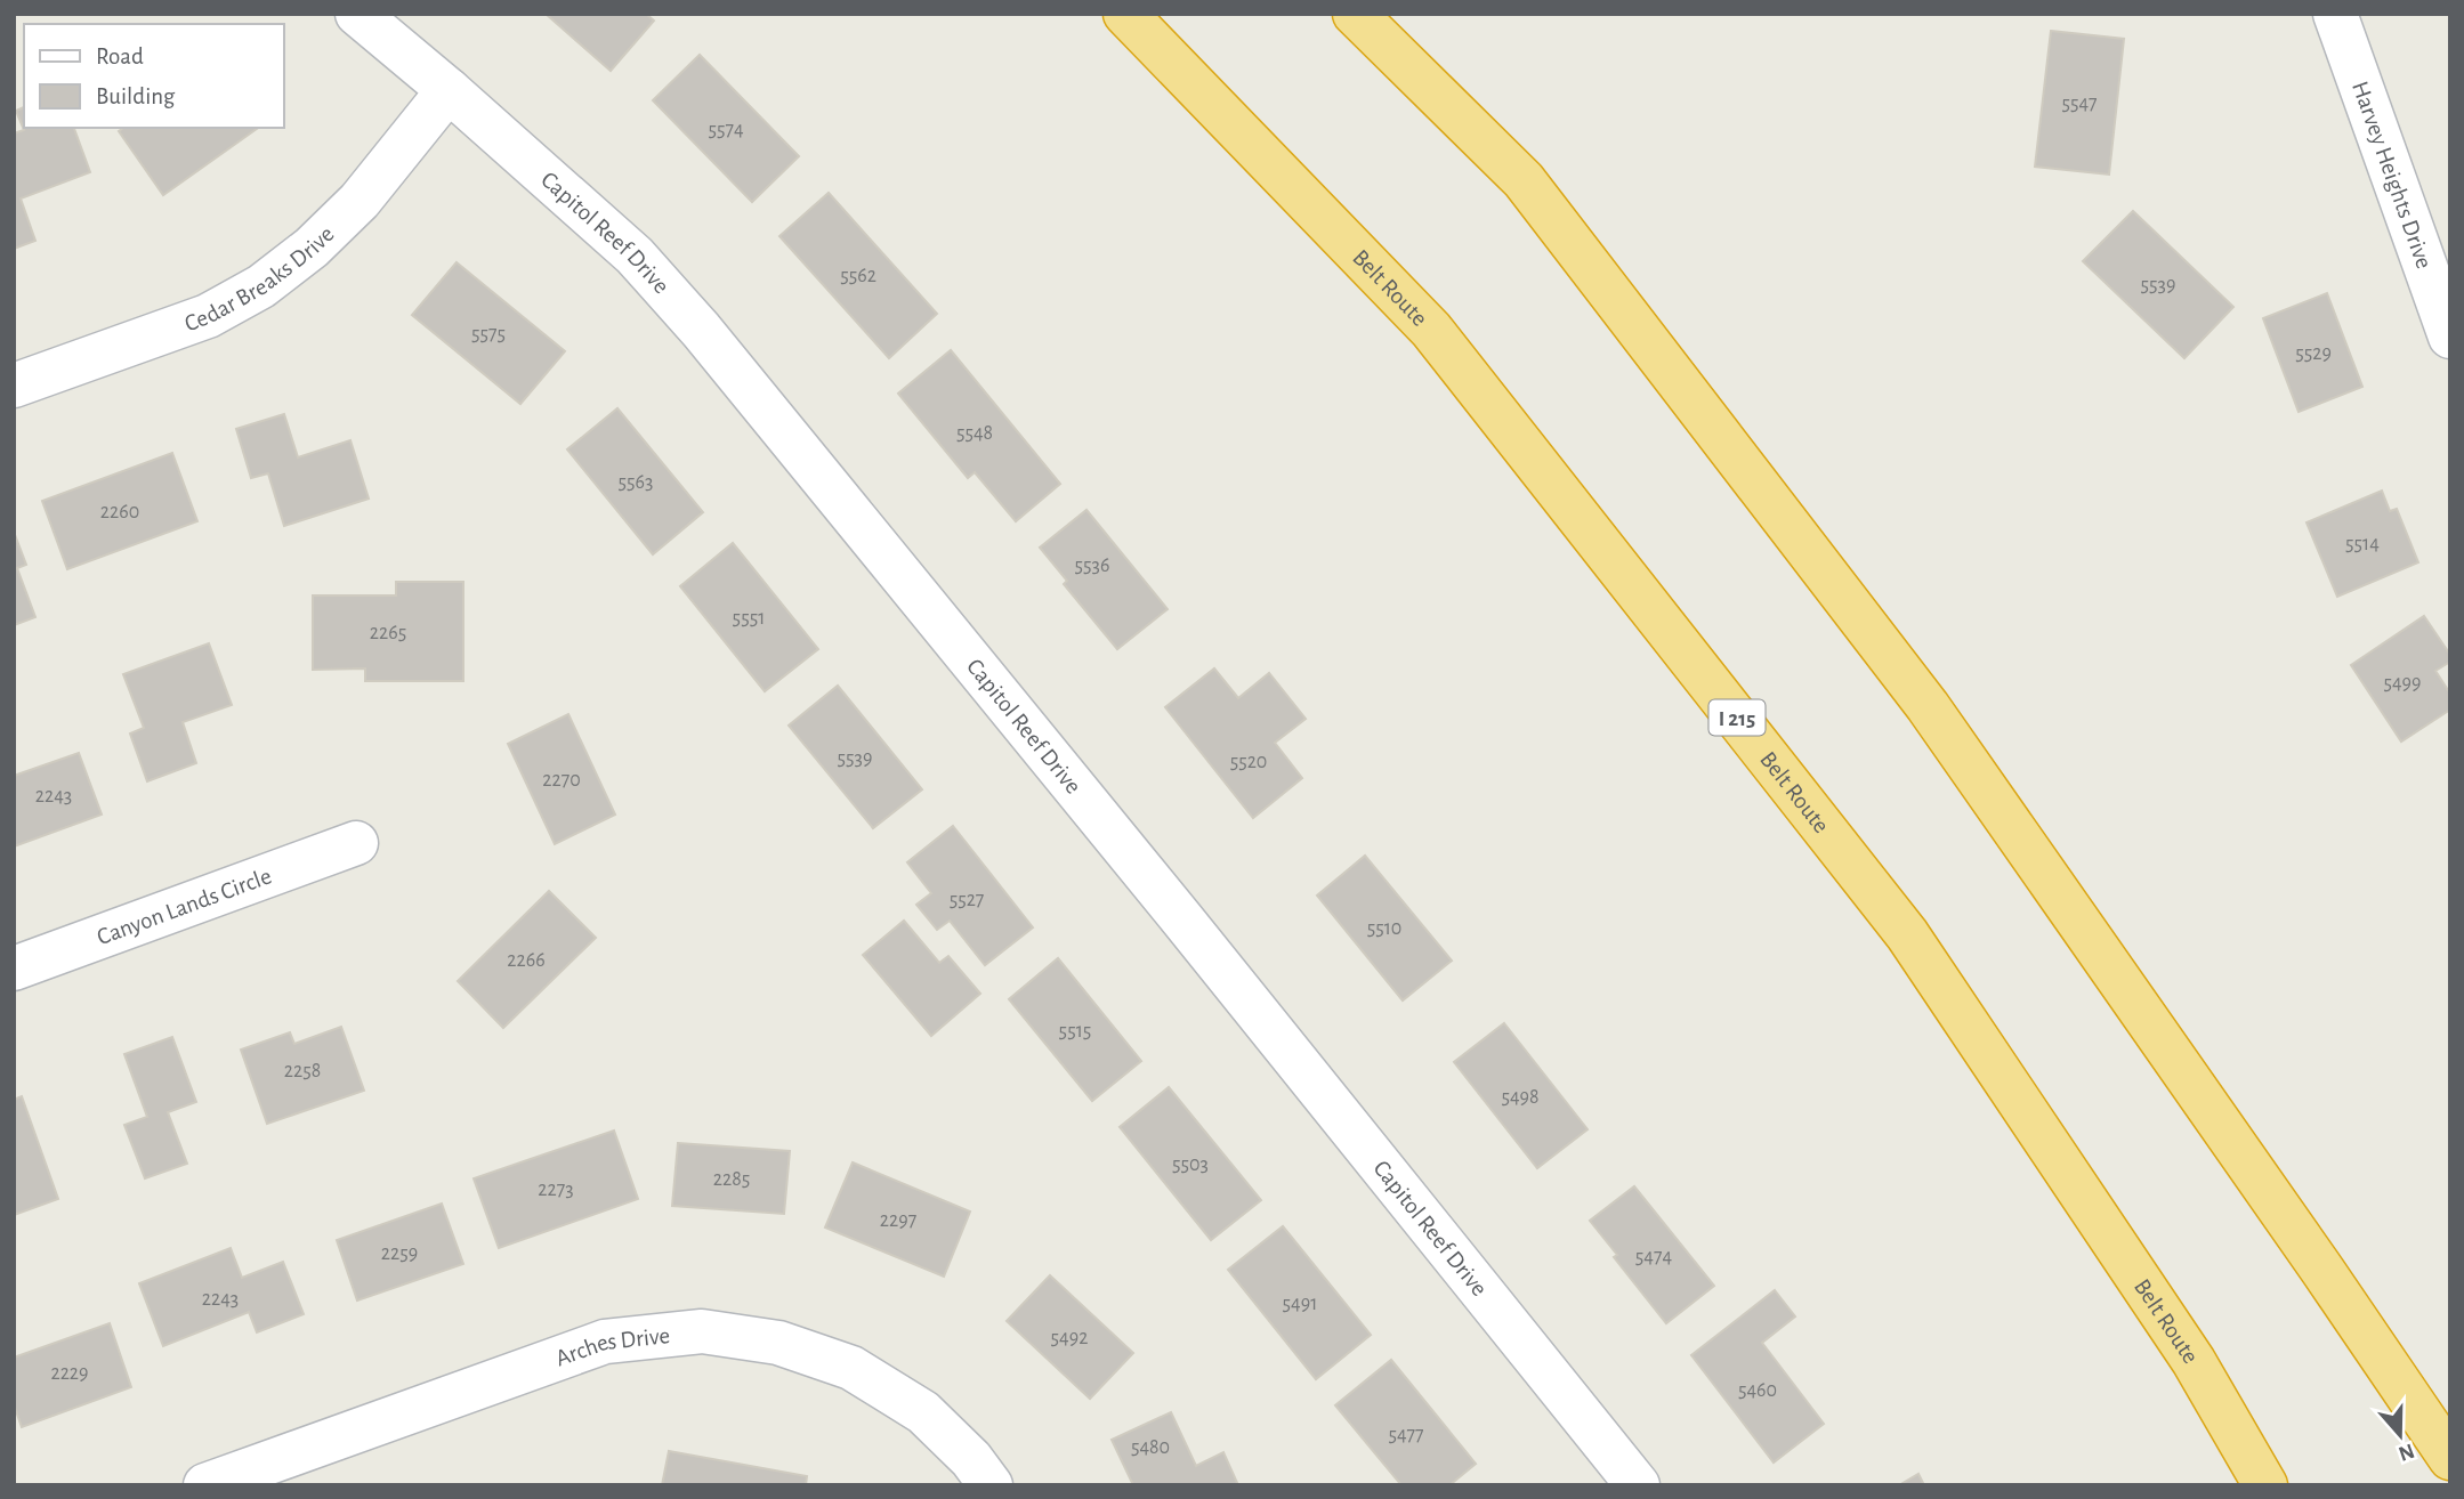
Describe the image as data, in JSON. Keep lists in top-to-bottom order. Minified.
{"streets":{"highway":["Belt Route","I 215"],"street":["Harvey Heights Drive","Capitol Reef Drive","Cedar Breaks Drive","Canyon Lands Circle","Arches Drive"]},"crossings":[["Capitol Reef Drive","Cedar Breaks Drive"]],"house_numbers":["5547","5574","5562","5539","5575","5529","5548","5563","2260","5514","5536","5551","2265","5499","5539","5520","2270","2243","5527","5510","2266","5515","2258","5498","5503","2285","2273","2297","2259","5474","2243","5491","5492","2229","5460","5477","5480"],"legend":["Road","Building"],"north":"bottom"}
